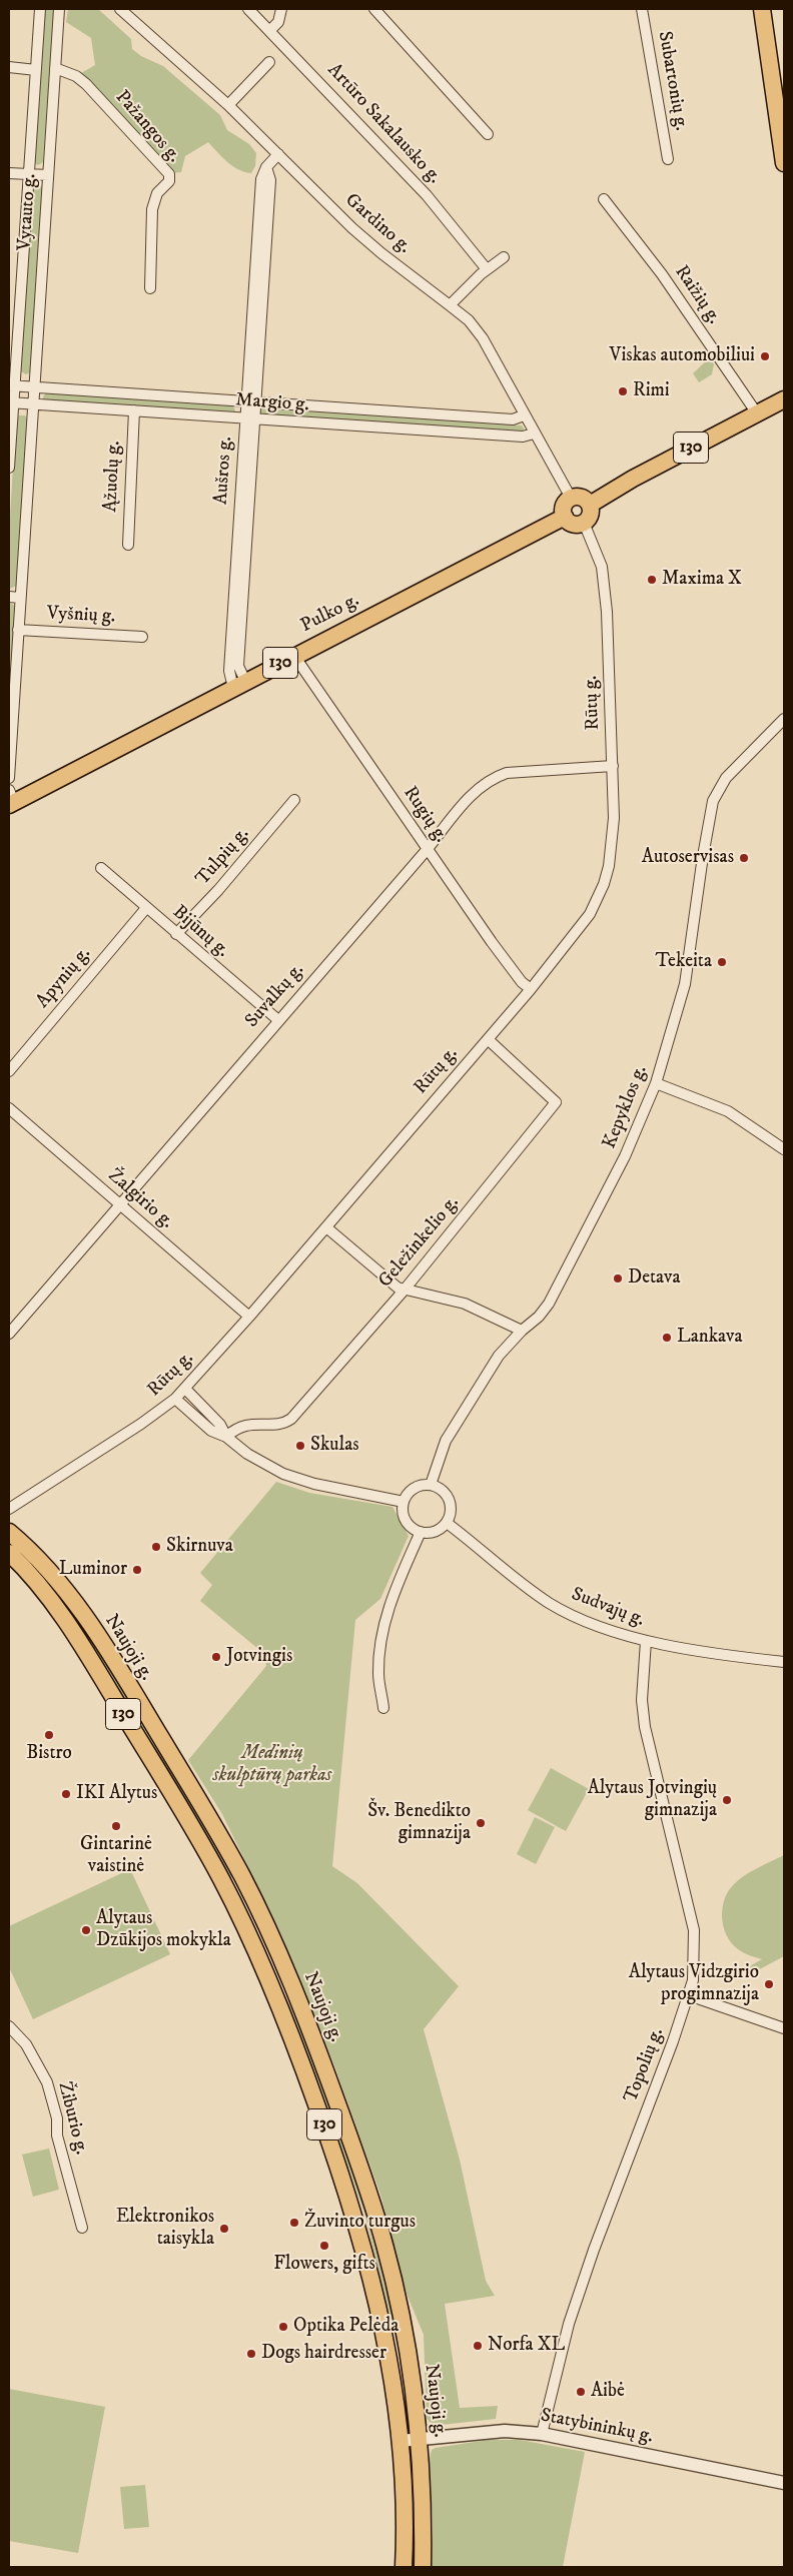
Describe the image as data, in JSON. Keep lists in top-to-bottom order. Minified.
{"streets":{"main road":["130","Pulko g.","Naujoji g."],"street":["Subartonių g.","Artūro Sakalausko g.","Pažangos g.","Vytauto g.","Gardino g.","Raižių g.","Margio g.","Aušros g.","Ąžuolų g.","Vyšnių g.","Rūtų g.","Rugių g.","Tulpių g.","Bijūnų g.","Apynių g.","Suvalkų g.","Kepyklos g.","Žalgirio g.","Geležinkelio g.","Sudvajų g.","Topolių g.","Žiburio g.","Statybininkų g."]},"crossings":[["Pažangos g.","Vytauto g."],["Vytauto g.","Margio g."],["Vytauto g.","Vyšnių g."],["Gardino g.","Margio g."],["Gardino g.","130"],["Gardino g.","Aušros g."],["Gardino g.","Pulko g."],["Gardino g.","Rūtų g."],["Raižių g.","130"],["Margio g.","Aušros g."],["Margio g.","Ąžuolų g."],["130","Pulko g."],["130","Rūtų g."],["Aušros g.","Pulko g."],["Pulko g.","Rūtų g."],["Pulko g.","Rugių g."],["Rūtų g.","Rugių g."],["Rūtų g.","Suvalkų g."],["Rūtų g.","Žalgirio g."],["Rūtų g.","Geležinkelio g."],["Rugių g.","Suvalkų g."],["Tulpių g.","Bijūnų g."],["Bijūnų g.","Apynių g."],["Bijūnų g.","Suvalkų g."],["Suvalkų g.","Žalgirio g."],["Kepyklos g.","Sudvajų g."],["Sudvajų g.","Topolių g."],["Naujoji g.","Statybininkų g."],["Topolių g.","Statybininkų g."]],"parks":["Medinių skulptūrų parkas"],"places":["Viskas automobiliui","Rimi","Maxima X","Autoservisas","Tekeita","Detava","Lankava","Skulas","Skirnuva","Luminor","Jotvingis","Bistro","IKI Alytus","Alytaus Jotvingių gimnazija","Šv. Benedikto gimnazija","Gintarinė vaistinė","Alytaus Dzūkijos mokykla","Alytaus Vidzgirio progimnazija","Žuvinto turgus","Elektronikos taisykla","Flowers, gifts","Optika Pelėda","Norfa XL","Dogs hairdresser","Aibė"]}
